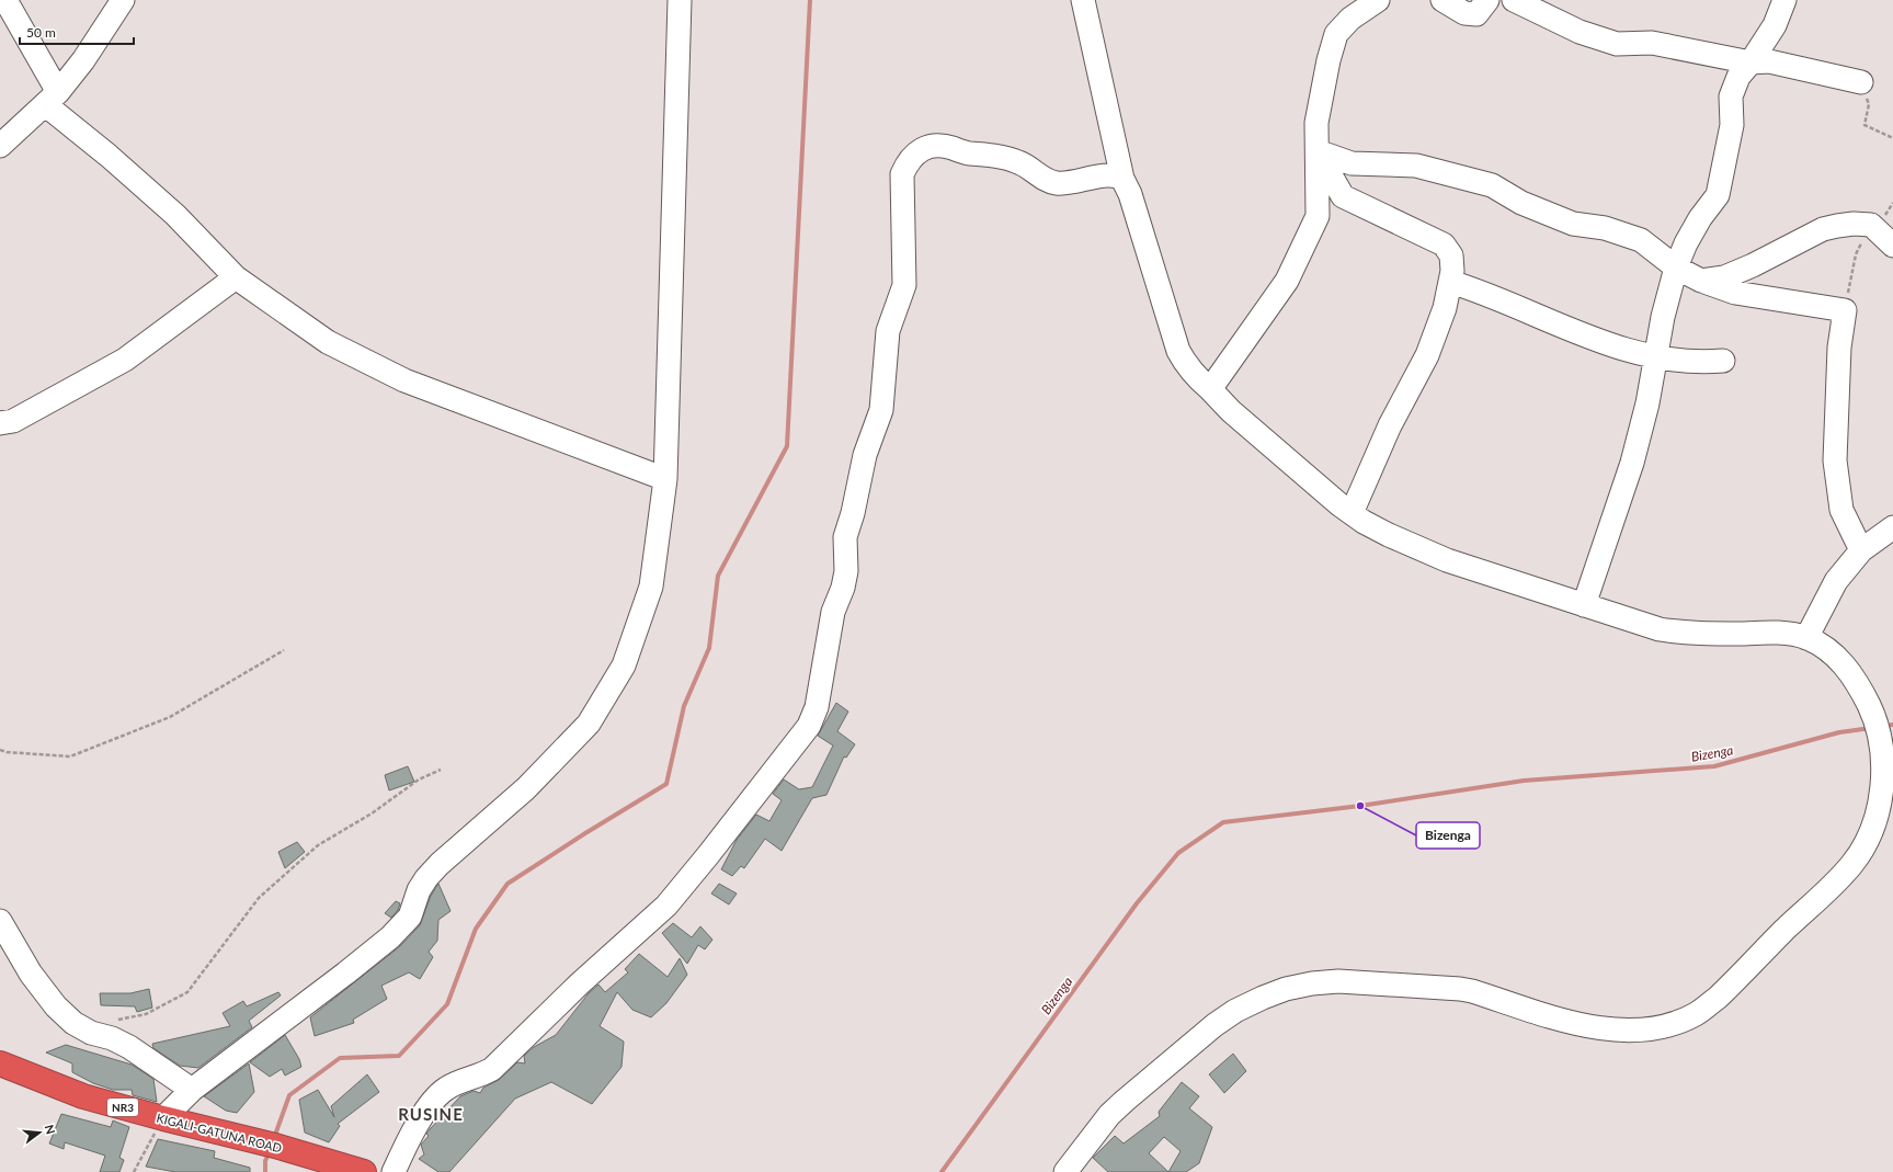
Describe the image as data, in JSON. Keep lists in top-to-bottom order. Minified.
{"streets":{"highway":["NR3","KIGALI-GATUNA ROAD"]},"districts":["RUSINE"],"water":["Bizenga"],"places":["Bizenga"],"scale_bar":"50 m","north":"right"}
